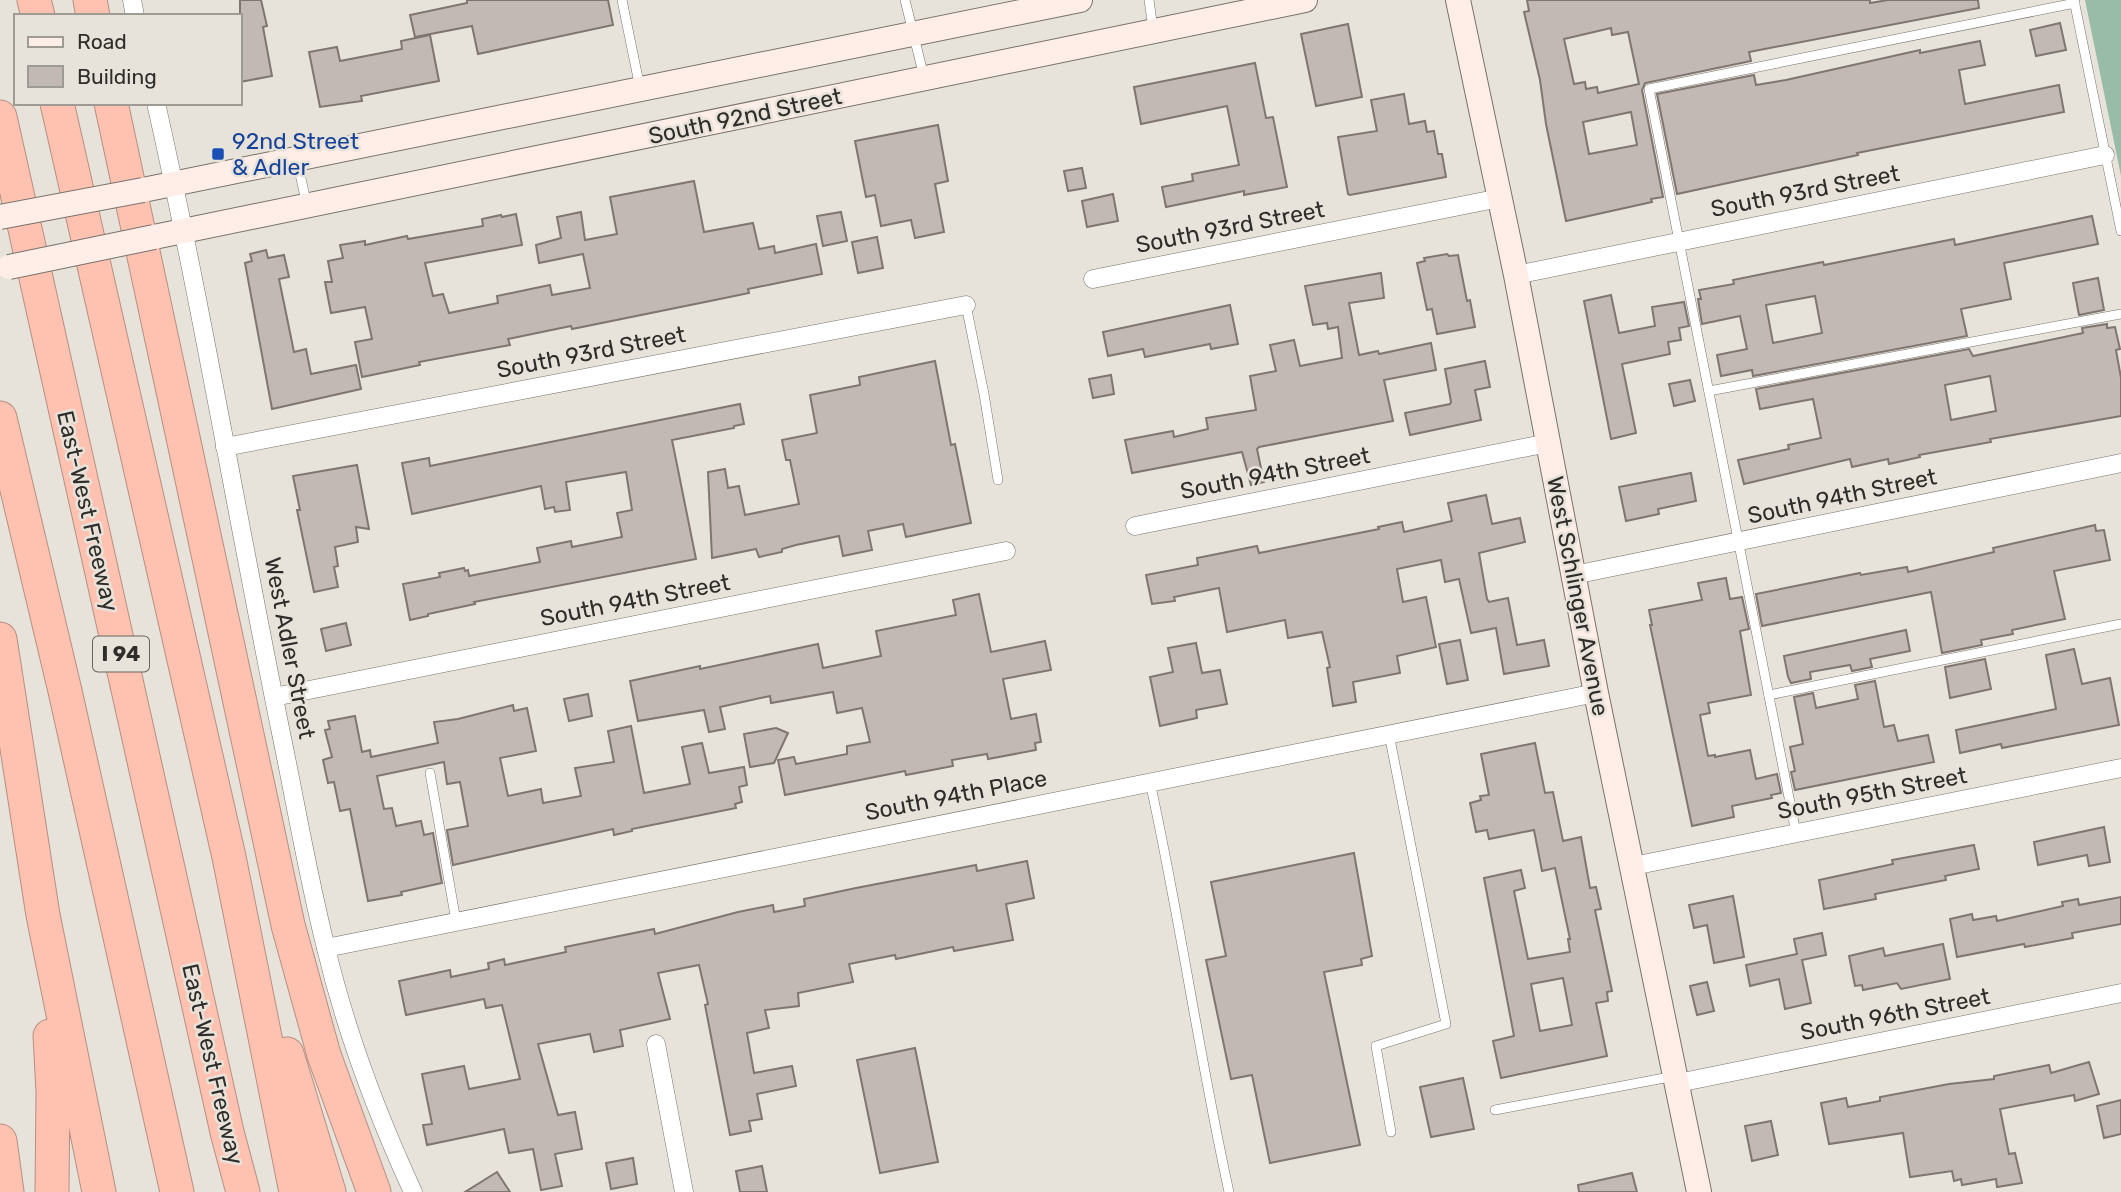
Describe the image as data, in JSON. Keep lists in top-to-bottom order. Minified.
{"streets":{"highway":["East-West Freeway","I 94"],"street":["South 92nd Street","South 93rd Street","South 94th Street","West Schlinger Avenue","West Adler Street","South 95th Street","South 94th Place","South 96th Street"]},"crossings":[["South 92nd Street","West Adler Street"],["South 93rd Street","West Schlinger Avenue"],["South 93rd Street","West Adler Street"],["South 94th Street","West Schlinger Avenue"],["South 94th Street","West Adler Street"],["West Schlinger Avenue","South 95th Street"],["West Schlinger Avenue","South 94th Place"],["West Schlinger Avenue","South 96th Street"],["West Adler Street","South 94th Place"]],"places":{"transit":["92nd Street & Adler"]},"legend":["Road","Building"]}
